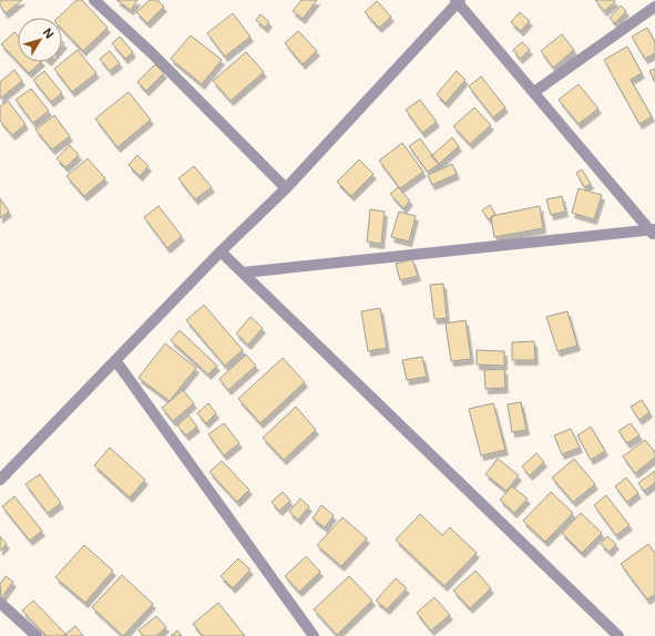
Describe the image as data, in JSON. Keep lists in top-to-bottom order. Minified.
{"north":"top right"}
